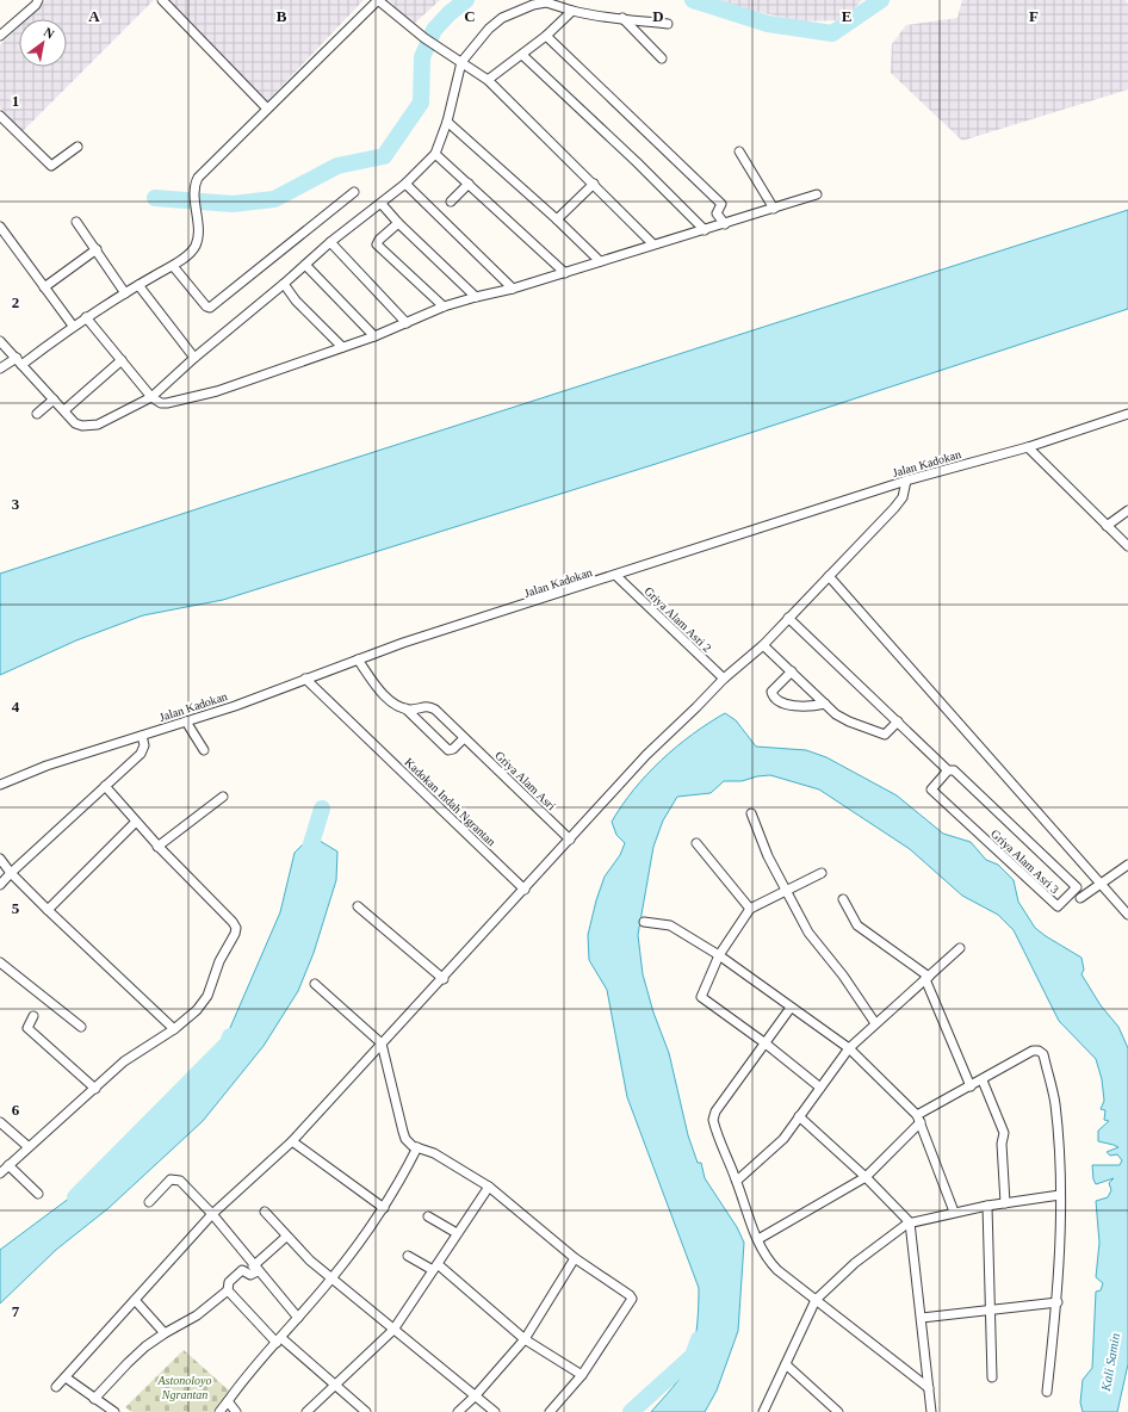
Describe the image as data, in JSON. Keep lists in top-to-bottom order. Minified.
{"streets":{"street":["Jalan Kadokan","Griya Alam Asri 2","Griya Alam Asri","Kadokan Indah Ngrantan","Griya Alam Asri 3"]},"crossings":[["Jalan Kadokan","Griya Alam Asri 2"],["Jalan Kadokan","Griya Alam Asri"],["Jalan Kadokan","Kadokan Indah Ngrantan"]],"water":["Kali Samin"],"parks":["Astonoloyo Ngrantan"],"north":"top right","grid":{"columns":["A","B","C","D","E","F"],"rows":["1","2","3","4","5","6","7"]}}
